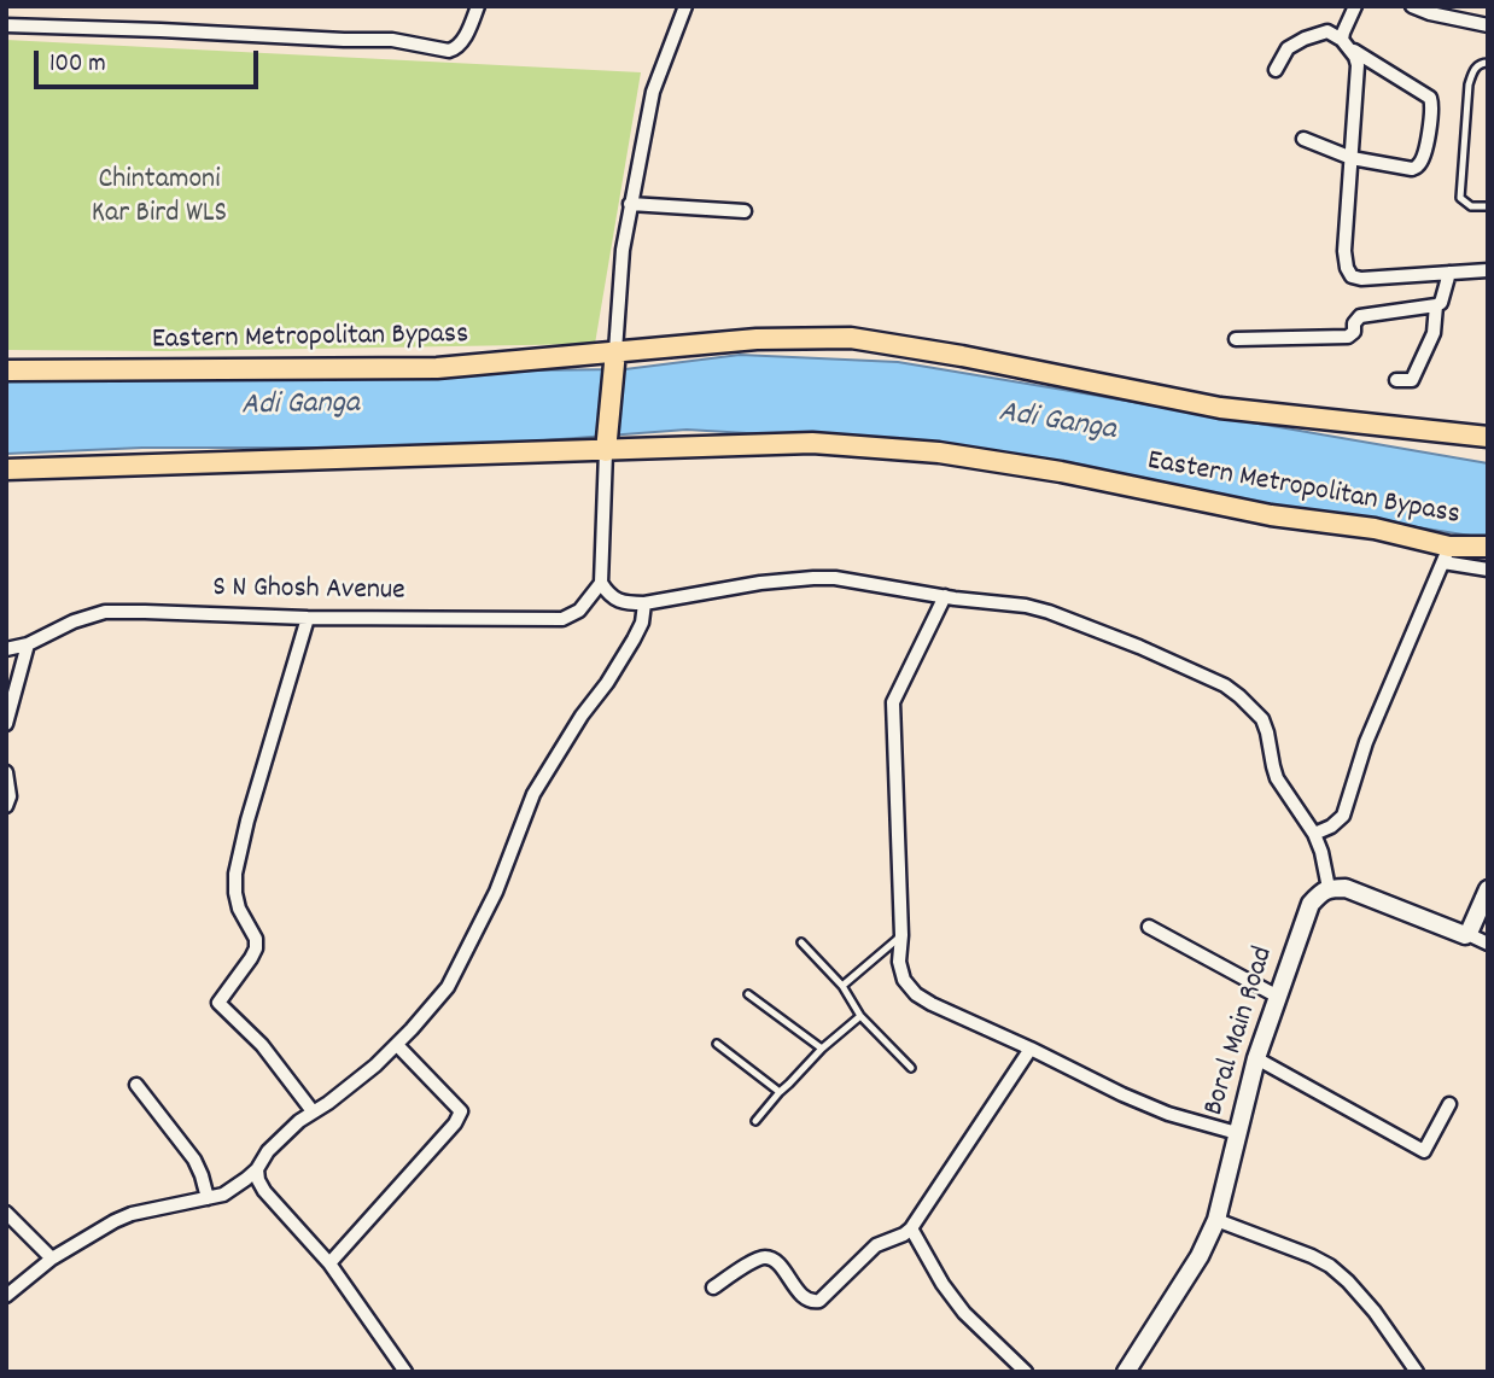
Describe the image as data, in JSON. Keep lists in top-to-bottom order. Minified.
{"streets":{"main road":["Eastern Metropolitan Bypass","Boral Main Road"],"street":["S N Ghosh Avenue"]},"water":["Adi Ganga"],"parks":["Chintamoni Kar Bird WLS"],"scale_bar":"100 m"}
